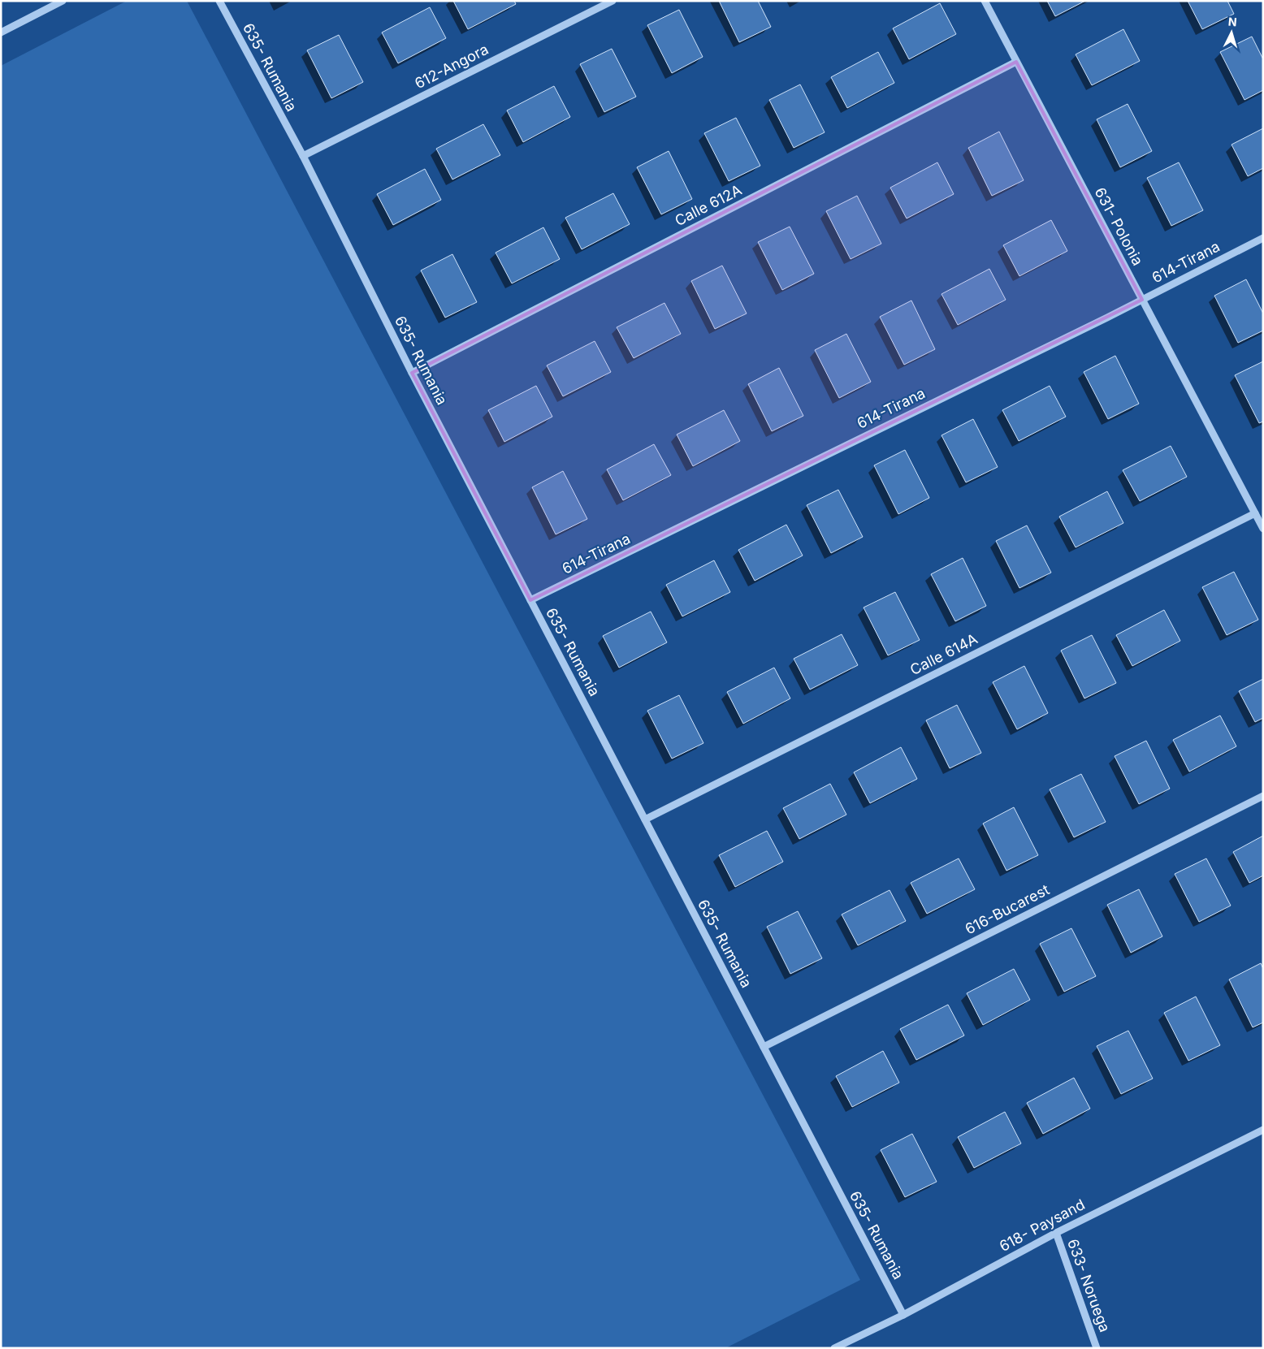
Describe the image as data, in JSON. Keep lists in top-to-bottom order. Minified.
{"streets":{"street":["612-Angora","635- Rumania","Calle 612A","631- Polonia","614-Tirana","Calle 614A","616-Bucarest","618- Paysand","633- Noruega"]},"crossings":[["612-Angora","635- Rumania"],["635- Rumania","Calle 612A"],["635- Rumania","614-Tirana"],["635- Rumania","Calle 614A"],["635- Rumania","616-Bucarest"],["635- Rumania","618- Paysand"],["Calle 612A","631- Polonia"],["631- Polonia","614-Tirana"],["631- Polonia","Calle 614A"],["618- Paysand","633- Noruega"]],"north":"top"}
